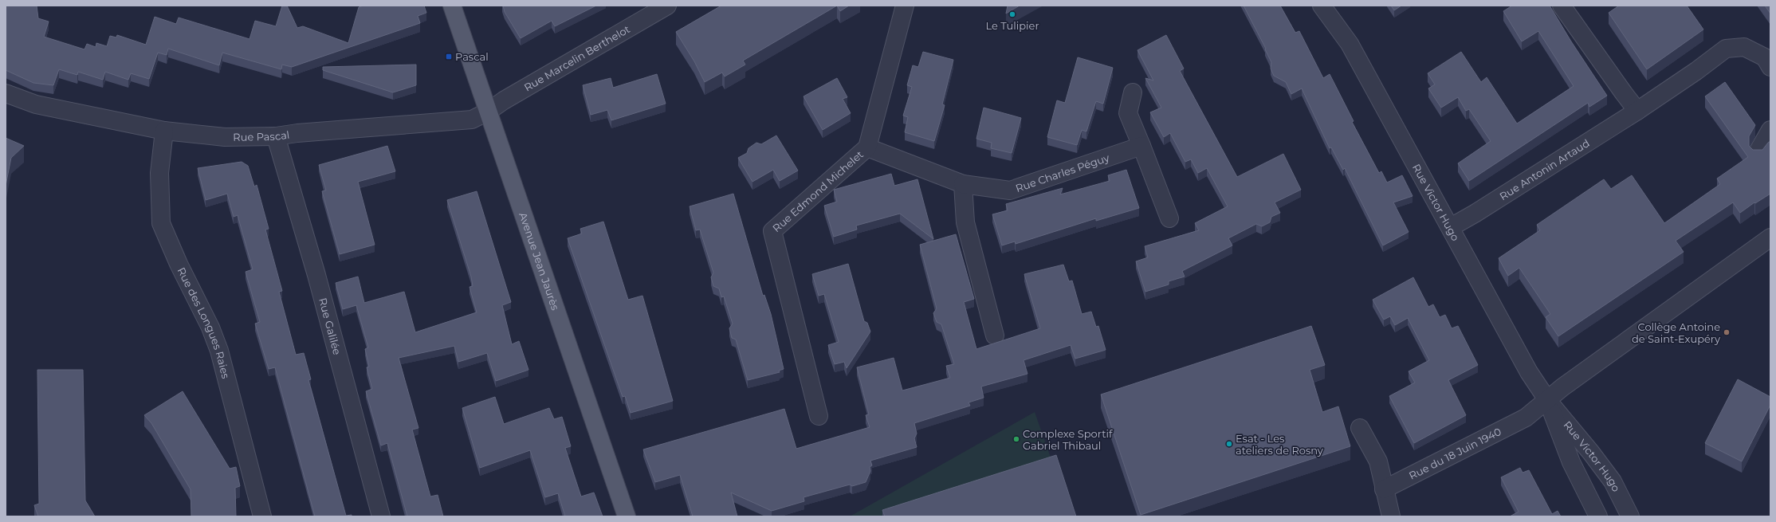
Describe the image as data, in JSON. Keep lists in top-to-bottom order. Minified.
{"streets":{"main road":["Avenue Jean Jaurès"],"street":["Rue Marcelin Berthelot","Rue Pascal","Rue Antonin Artaud","Rue Charles Péguy","Rue Edmond Michelet","Rue Victor Hugo","Rue des Longues Raies","Rue Galilée","Rue du 18 Juin 1940"]},"crossings":[["Rue Marcelin Berthelot","Rue Pascal"],["Rue Marcelin Berthelot","Avenue Jean Jaurès"],["Rue Pascal","Avenue Jean Jaurès"],["Rue Pascal","Rue des Longues Raies"],["Rue Pascal","Rue Galilée"],["Rue Antonin Artaud","Rue Victor Hugo"],["Rue Charles Péguy","Rue Edmond Michelet"],["Rue Victor Hugo","Rue du 18 Juin 1940"]],"places":{"other":["Le Tulipier","Collège Antoine de Saint-Exupéry","Complexe Sportif Gabriel Thibaul","Esat - Les ateliers de Rosny"],"transit":["Pascal"]}}
